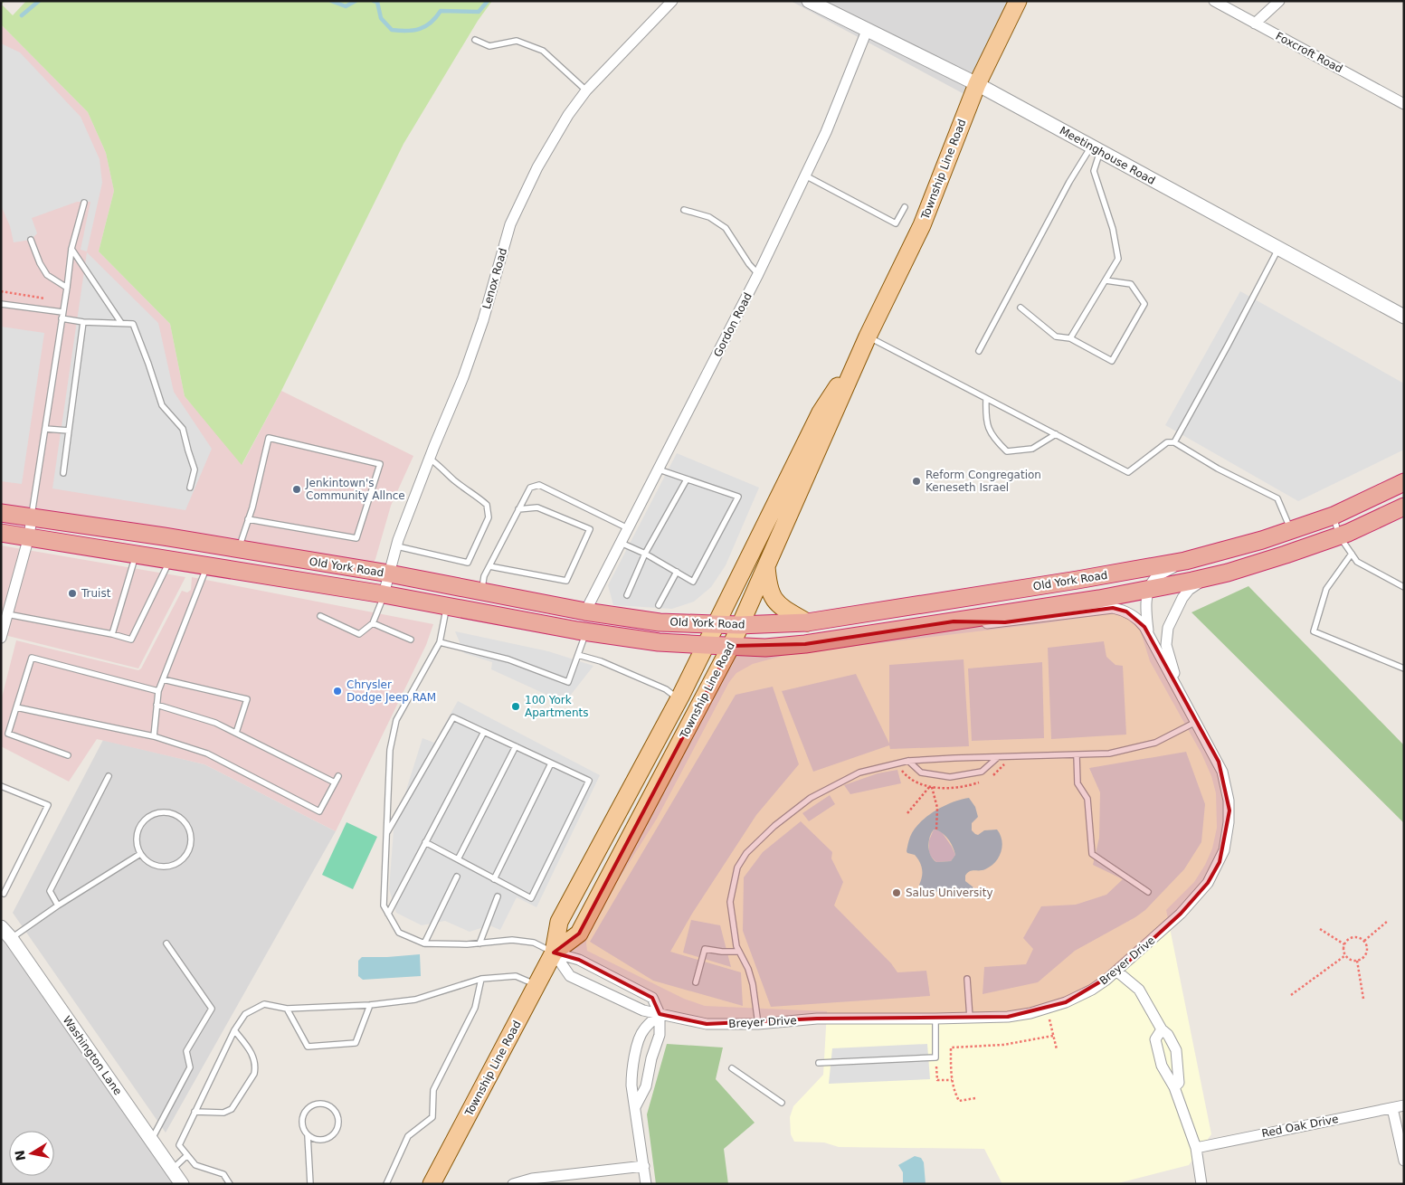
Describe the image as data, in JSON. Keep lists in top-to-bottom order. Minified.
{"streets":{"highway":["Old York Road"],"main road":["Township Line Road"],"street":["Foxcroft Road","Meetinghouse Road","Lenox Road","Gordon Road","Breyer Drive","Washington Lane","Red Oak Drive"]},"crossings":[["Meetinghouse Road","Township Line Road"],["Meetinghouse Road","Gordon Road"],["Township Line Road","Old York Road"],["Township Line Road","Breyer Drive"],["Lenox Road","Old York Road"],["Gordon Road","Old York Road"],["Old York Road","Breyer Drive"]],"places":["Reform Congregation Keneseth Israel","Jenkintown's Community Allnce","Truist","Chrysler Dodge Jeep RAM","100 York Apartments","Salus University"],"north":"left"}
